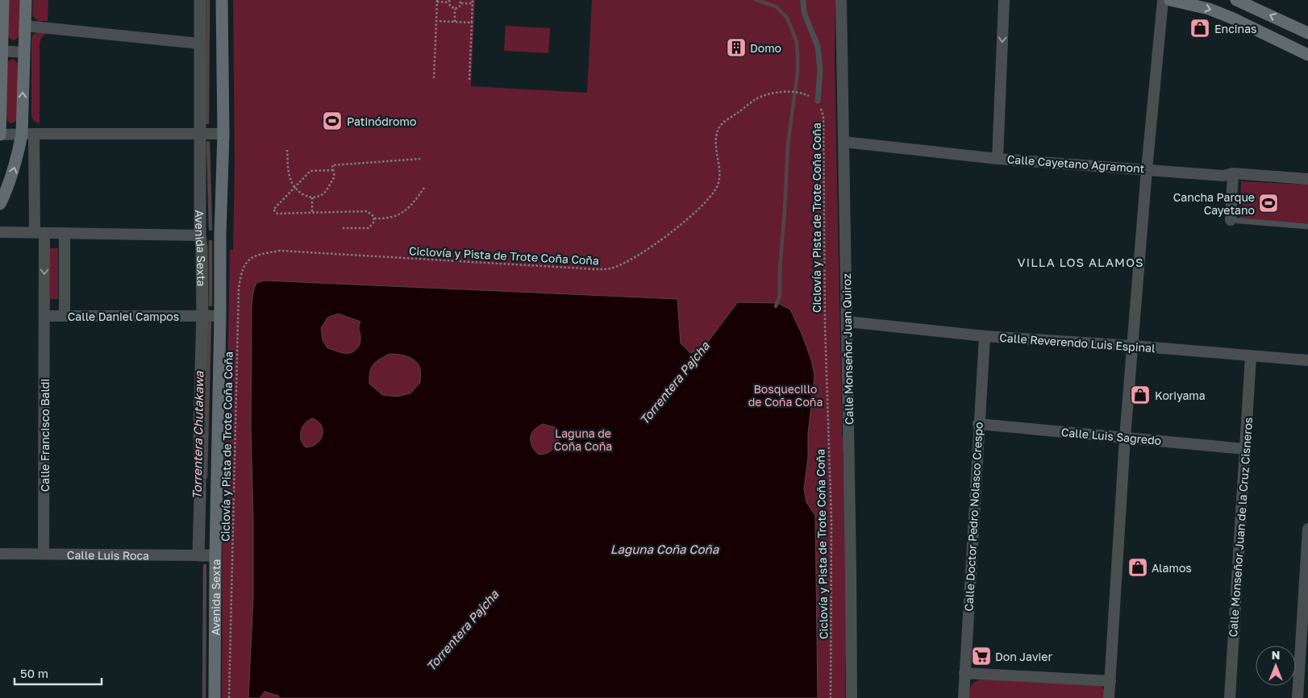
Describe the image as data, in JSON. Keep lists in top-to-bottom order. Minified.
{"streets":{"main road":["Avenida Sexta"],"street":["Calle Cayetano Agramont","Calle Daniel Campos","Calle Reverendo Luis Espinal","Calle Monseñor Juan Quiroz","Calle Francisco Baldi","Calle Luis Sagredo","Calle Doctor Pedro Nolasco Crespo","Calle Monseñor Juan de la Cruz Cisneros","Calle Luis Roca"],"path":["Ciclovía y Pista de Trote Coña Coña"]},"crossings":[["Calle Cayetano Agramont","Calle Monseñor Juan Quiroz"],["Avenida Sexta","Calle Daniel Campos"],["Avenida Sexta","Calle Luis Roca"],["Calle Daniel Campos","Calle Francisco Baldi"],["Calle Reverendo Luis Espinal","Calle Monseñor Juan Quiroz"],["Calle Reverendo Luis Espinal","Calle Doctor Pedro Nolasco Crespo"],["Calle Reverendo Luis Espinal","Calle Monseñor Juan de la Cruz Cisneros"],["Calle Francisco Baldi","Calle Luis Roca"],["Calle Luis Sagredo","Calle Doctor Pedro Nolasco Crespo"],["Calle Luis Sagredo","Calle Monseñor Juan de la Cruz Cisneros"]],"districts":["VILLA LOS ALAMOS"],"water":["Torrentera Pajcha","Torrentera Chutakawa","Laguna Coña Coña"],"parks":["Bosquecillo de Coña Coña","Laguna de Coña Coña"],"places":{"shop":["Encinas","Koriyama","Alamos"],"building":["Domo"],"sports":["Patinódromo","Cancha Parque Cayetano"],"supermarket":["Don Javier"]},"scale_bar":"50 m","north":"top"}
